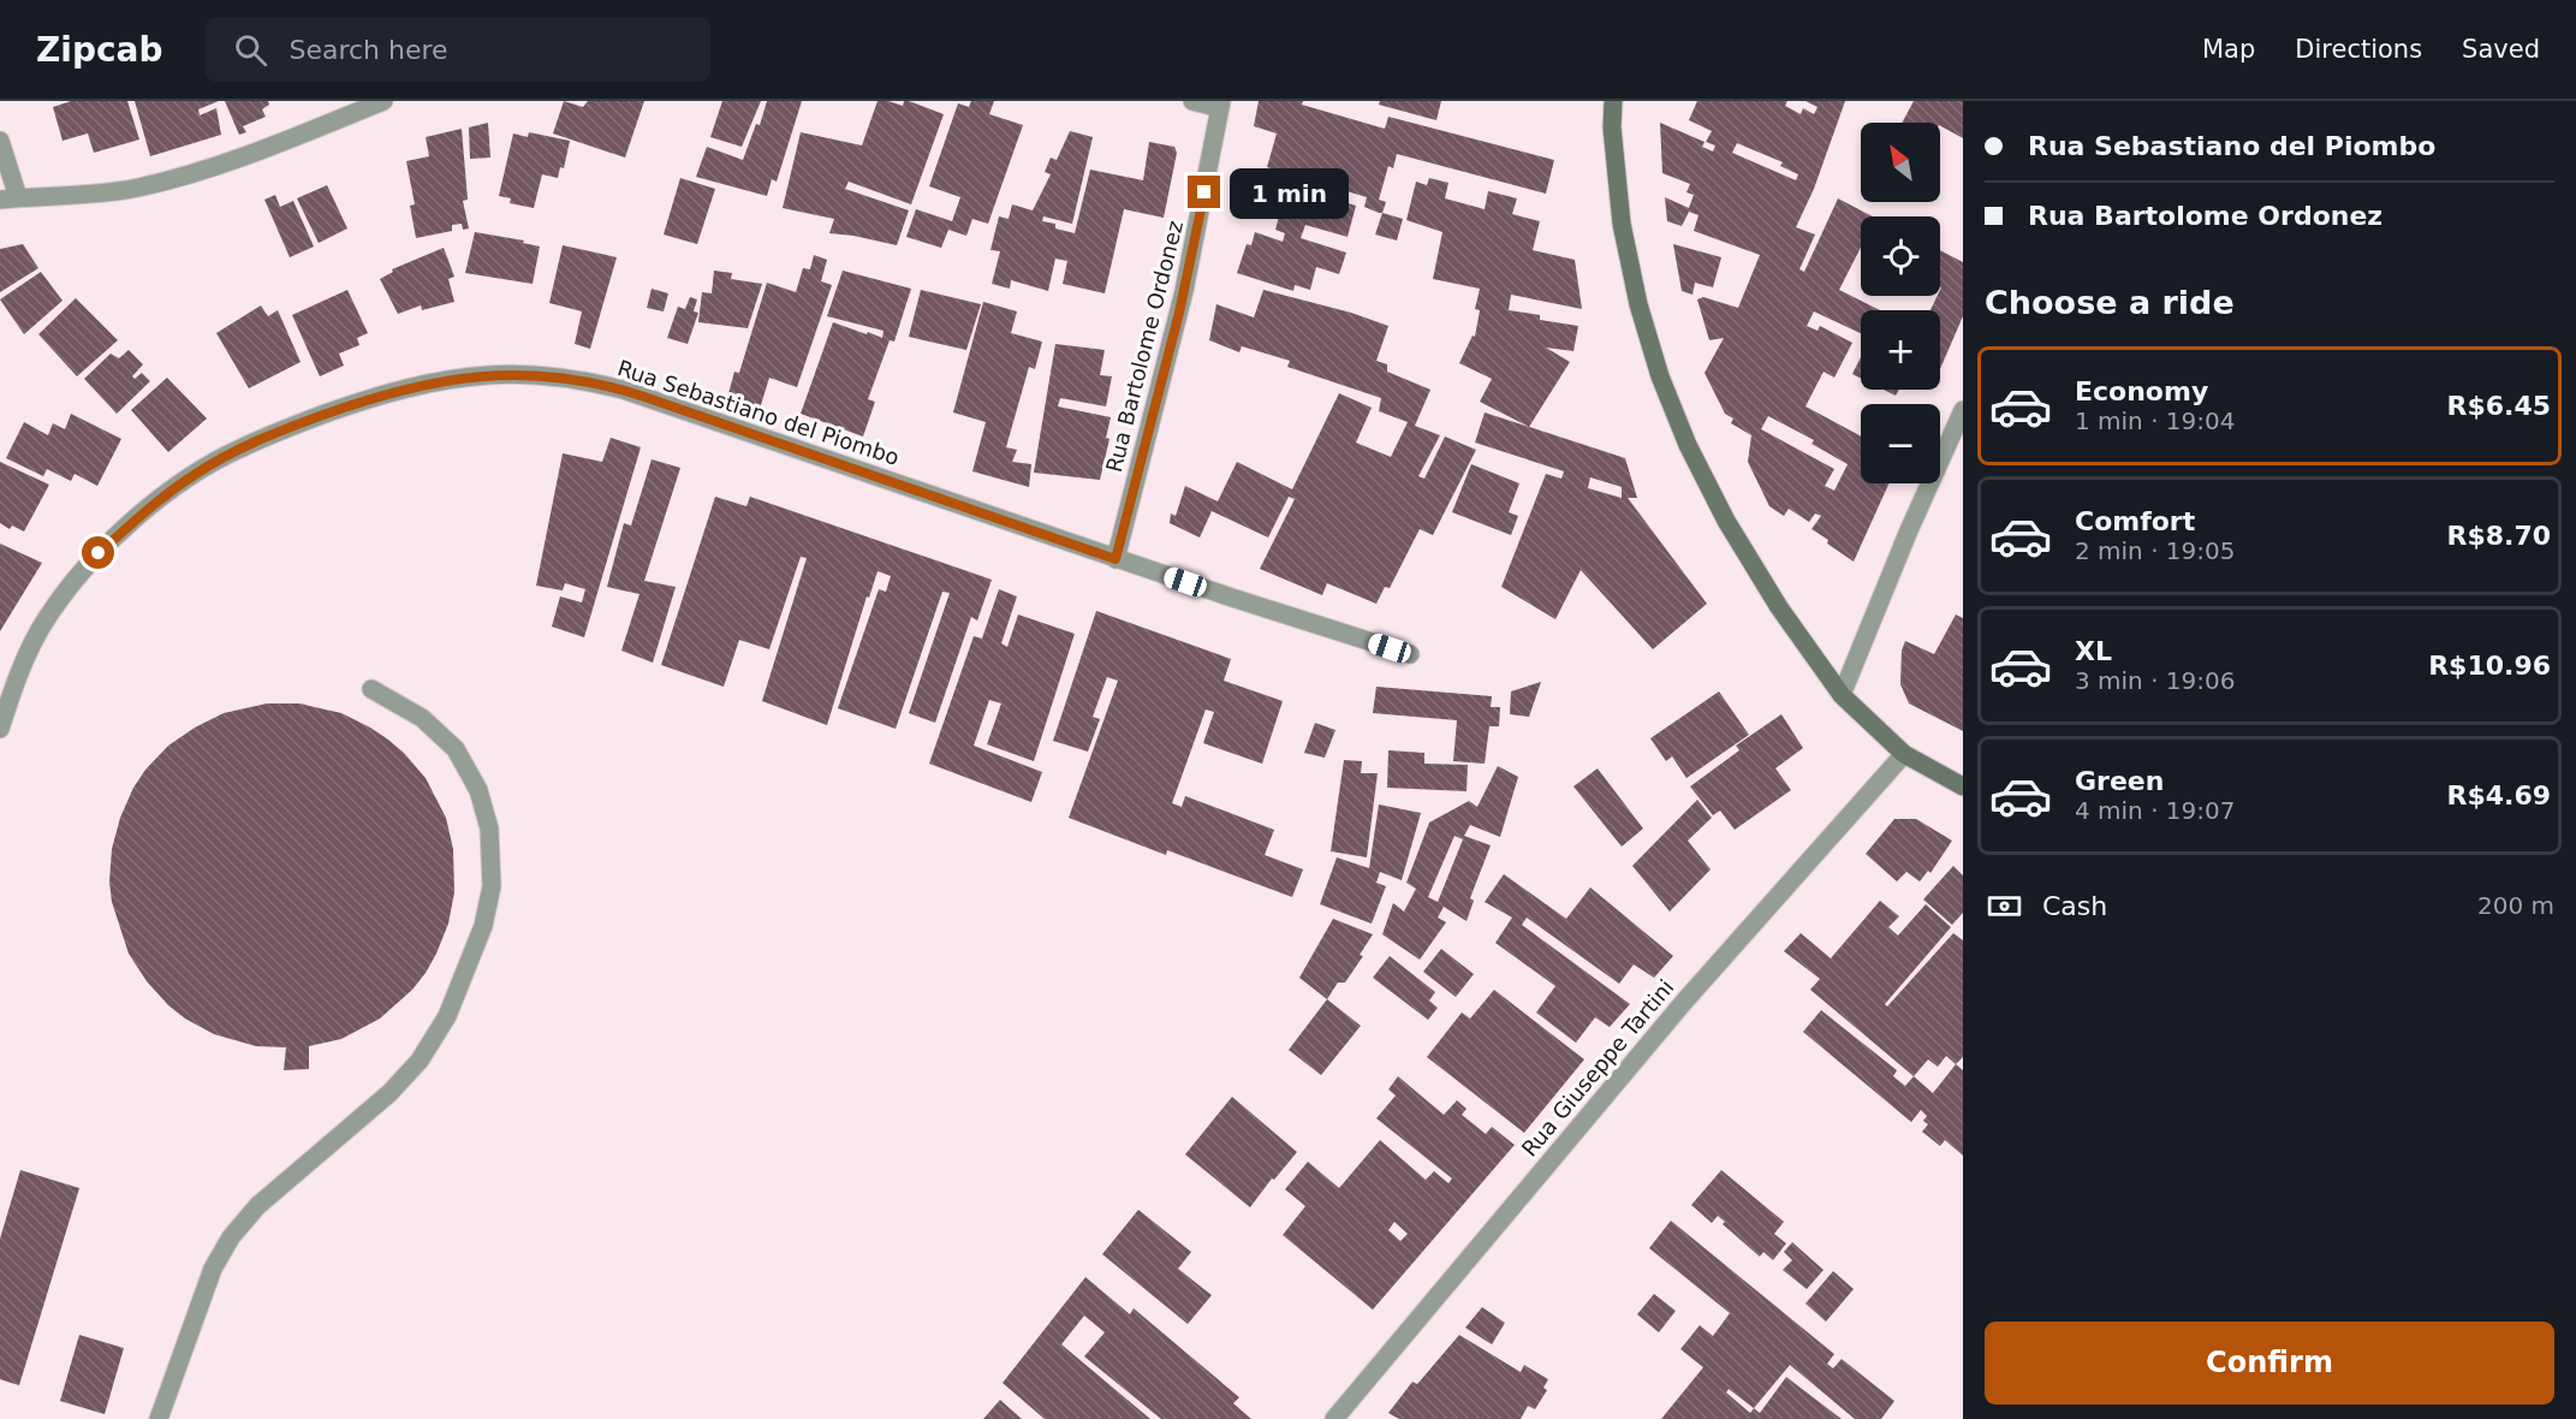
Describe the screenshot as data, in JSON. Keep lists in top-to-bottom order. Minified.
{"streets":{"street":["Rua Bartolome Ordonez","Rua Sebastiano del Piombo","Rua Giuseppe Tartini"]},"crossings":[["Rua Bartolome Ordonez","Rua Sebastiano del Piombo"]],"north":"top left","page":{"header":"Zipcab","search":"Search here","nav":["Map","Directions","Saved"],"banner":["Rua Sebastiano del Piombo","Rua Bartolome Ordonez"],"map_buttons":["+","−"],"bubble":"1 min","heading":"Choose a ride","list":[{"name":"Economy","note":"1 min · 19:04","value":"R$6.45"},{"name":"Comfort","note":"2 min · 19:05","value":"R$8.70"},{"name":"XL","note":"3 min · 19:06","value":"R$10.96"},{"name":"Green","note":"4 min · 19:07","value":"R$4.69"}],"pay":["Cash","200 m"],"buttons":"Confirm"}}
